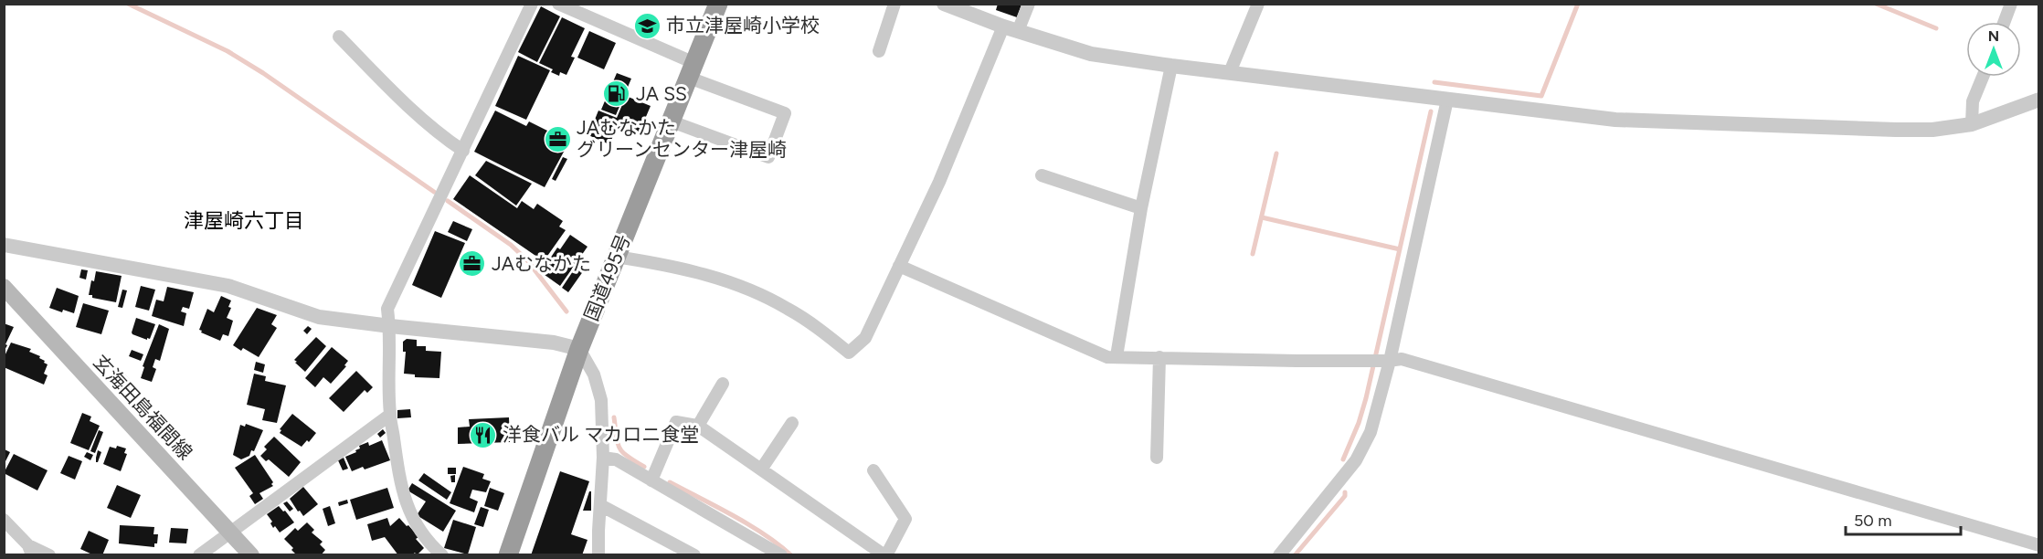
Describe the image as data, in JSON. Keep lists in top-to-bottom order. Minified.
{"streets":{"highway":["国道495号"],"main road":["玄海田島福間線"]},"districts":["津屋崎六丁目"],"places":{"school or university":["市立津屋崎小学校"],"fuel station":["JA SS"],"office":["JAむなかた グリーンセンター津屋崎","JAむなかた"],"restaurant":["洋食バル マカロニ食堂"]},"scale_bar":"50 m","north":"top"}
